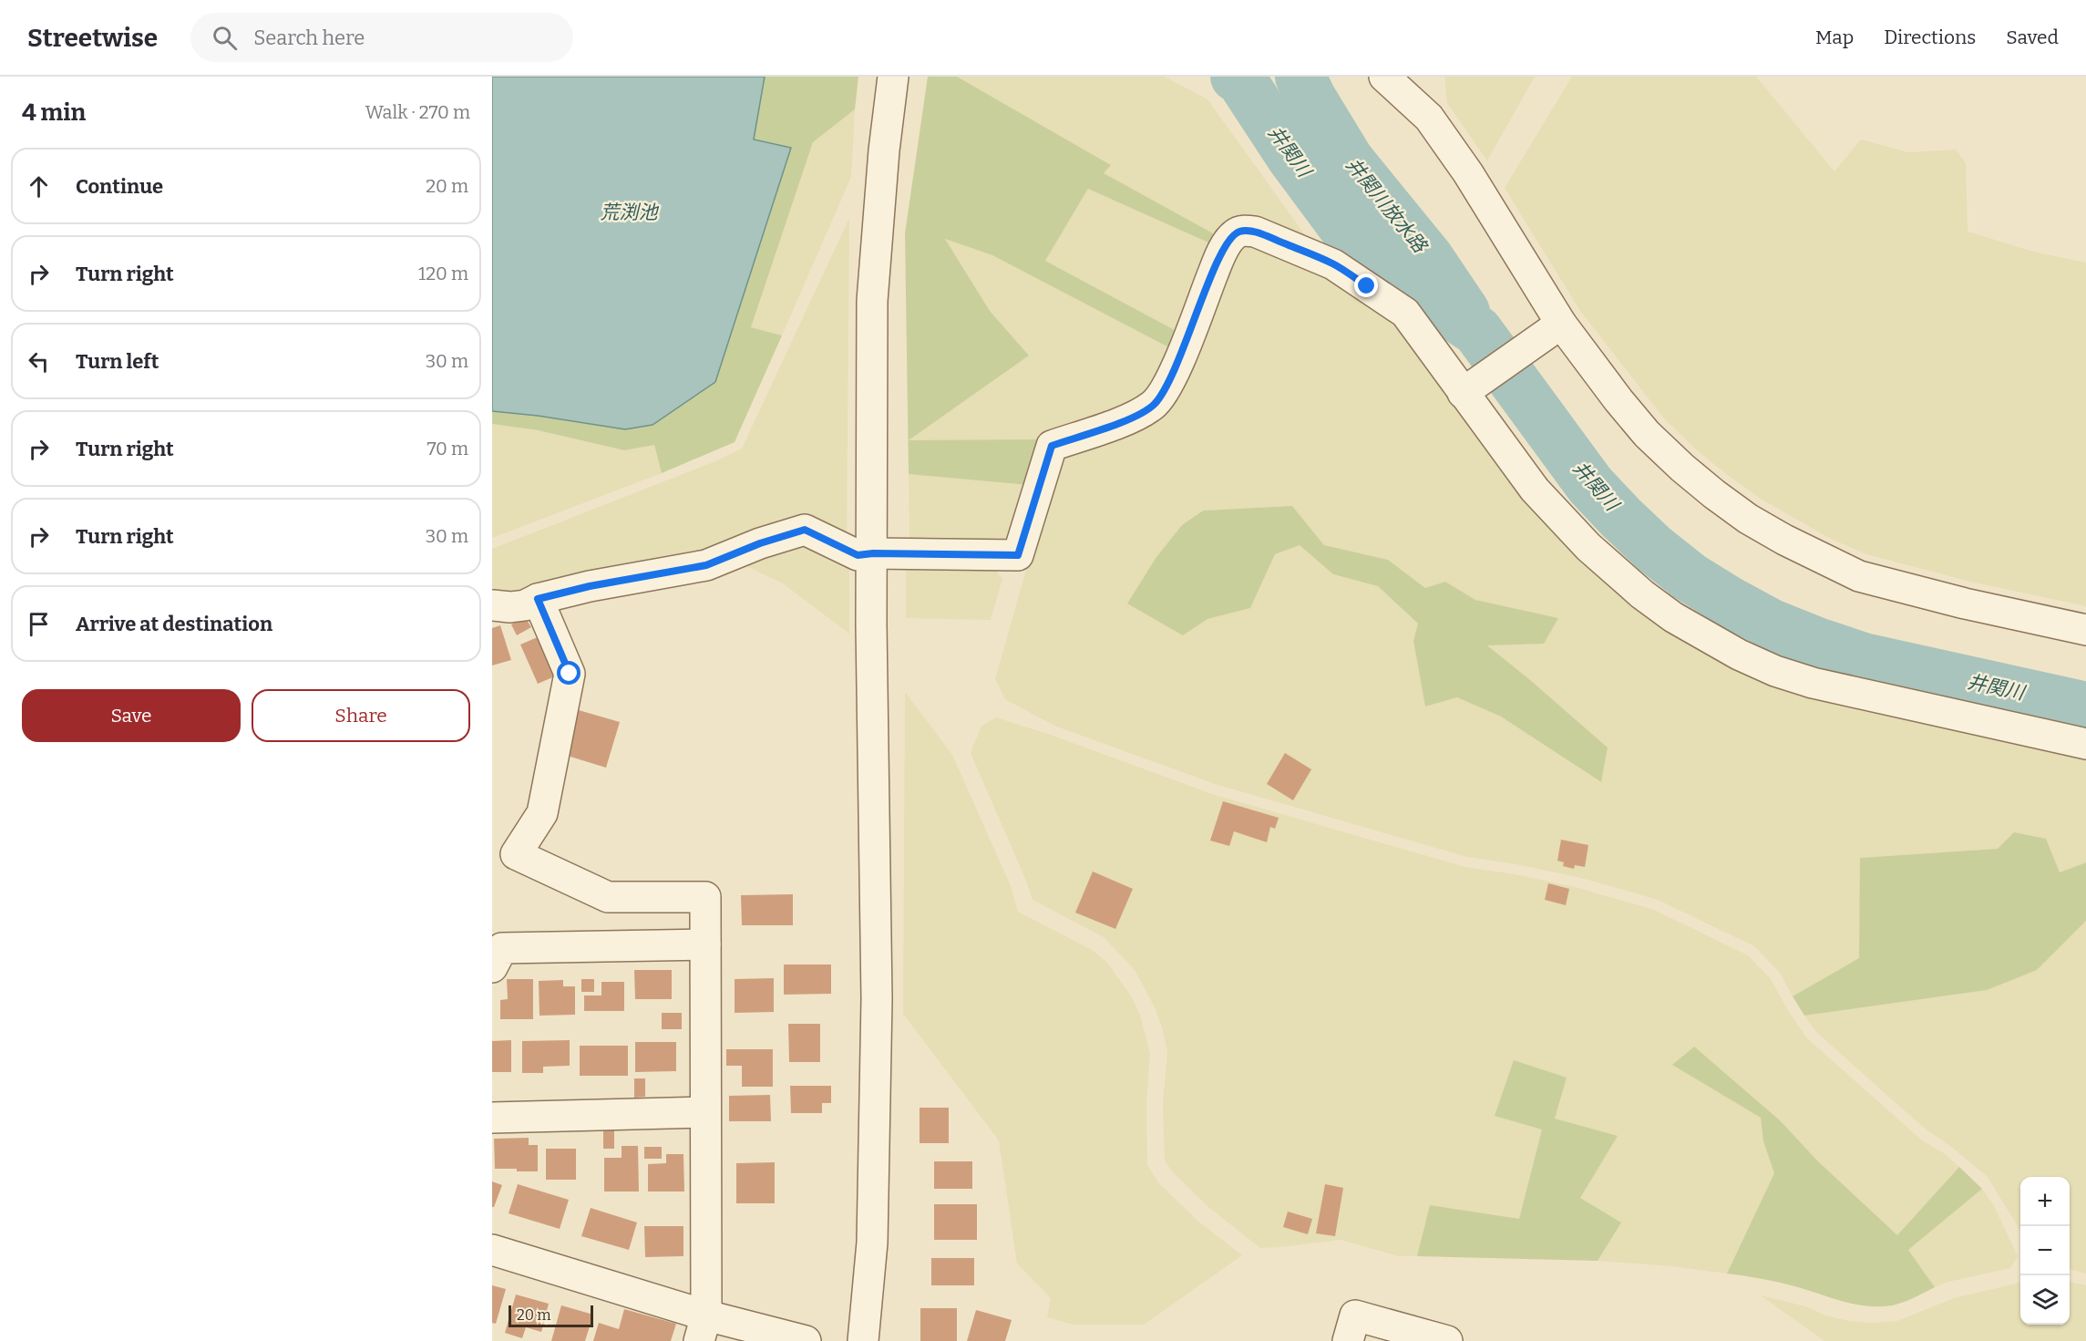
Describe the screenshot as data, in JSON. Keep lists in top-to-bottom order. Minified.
{"water":["井関川","井関川放水路","荒渕池"],"scale_bar":"20 m","page":{"header":"Streetwise","search":"Search here","nav":["Map","Directions","Saved"],"heading":["4 min","Walk · 270 m"],"list":[["Continue","20 m"],["Turn right","120 m"],["Turn left","30 m"],["Turn right","70 m"],["Turn right","30 m"],"Arrive at destination"],"buttons":["Save","Share"],"map_buttons":["+","−"],"scale":"20 m"}}
